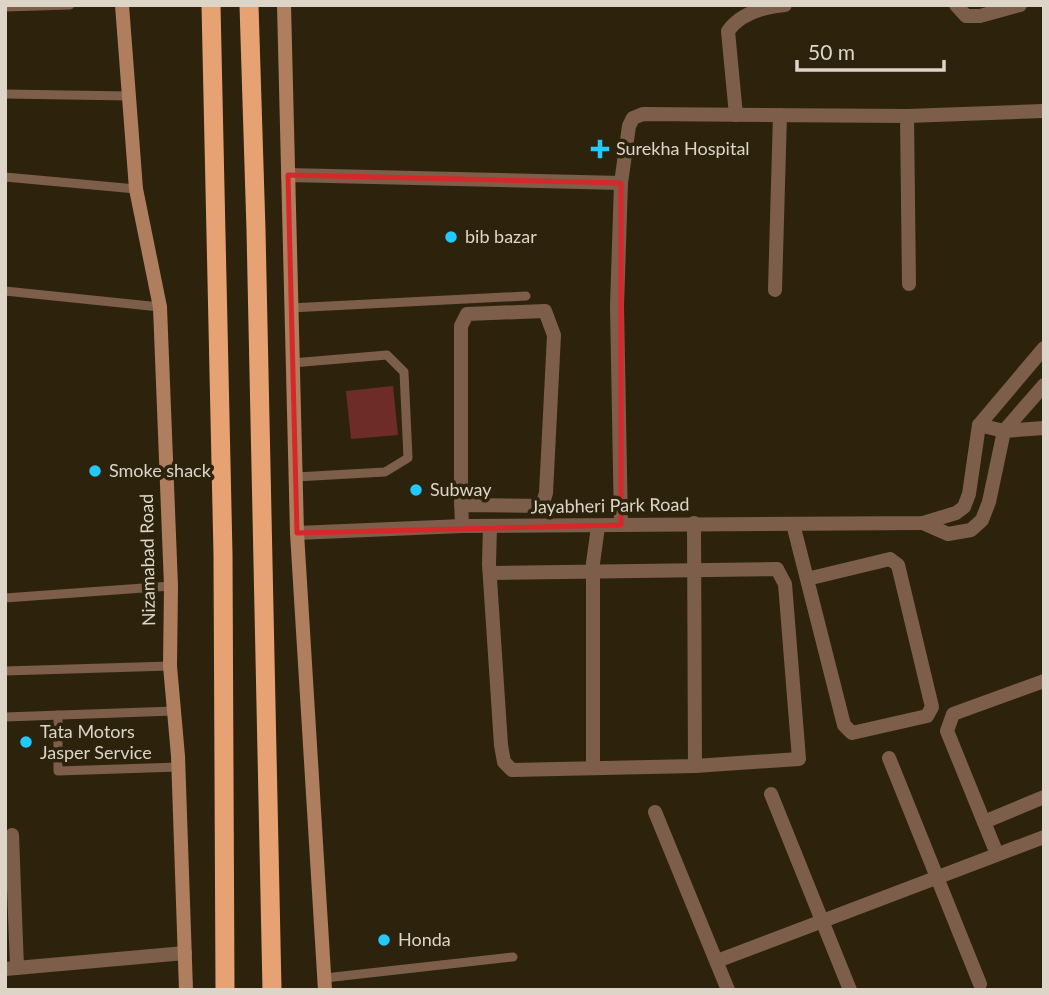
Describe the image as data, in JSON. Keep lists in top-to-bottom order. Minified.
{"streets":{"main road":["Nizamabad Road"],"street":["Jayabheri Park Road"]},"places":{"health":["Surekha Hospital"],"other":["bib bazar","Smoke shack","Subway","Tata Motors Jasper Service","Honda"]},"scale_bar":"50 m"}
